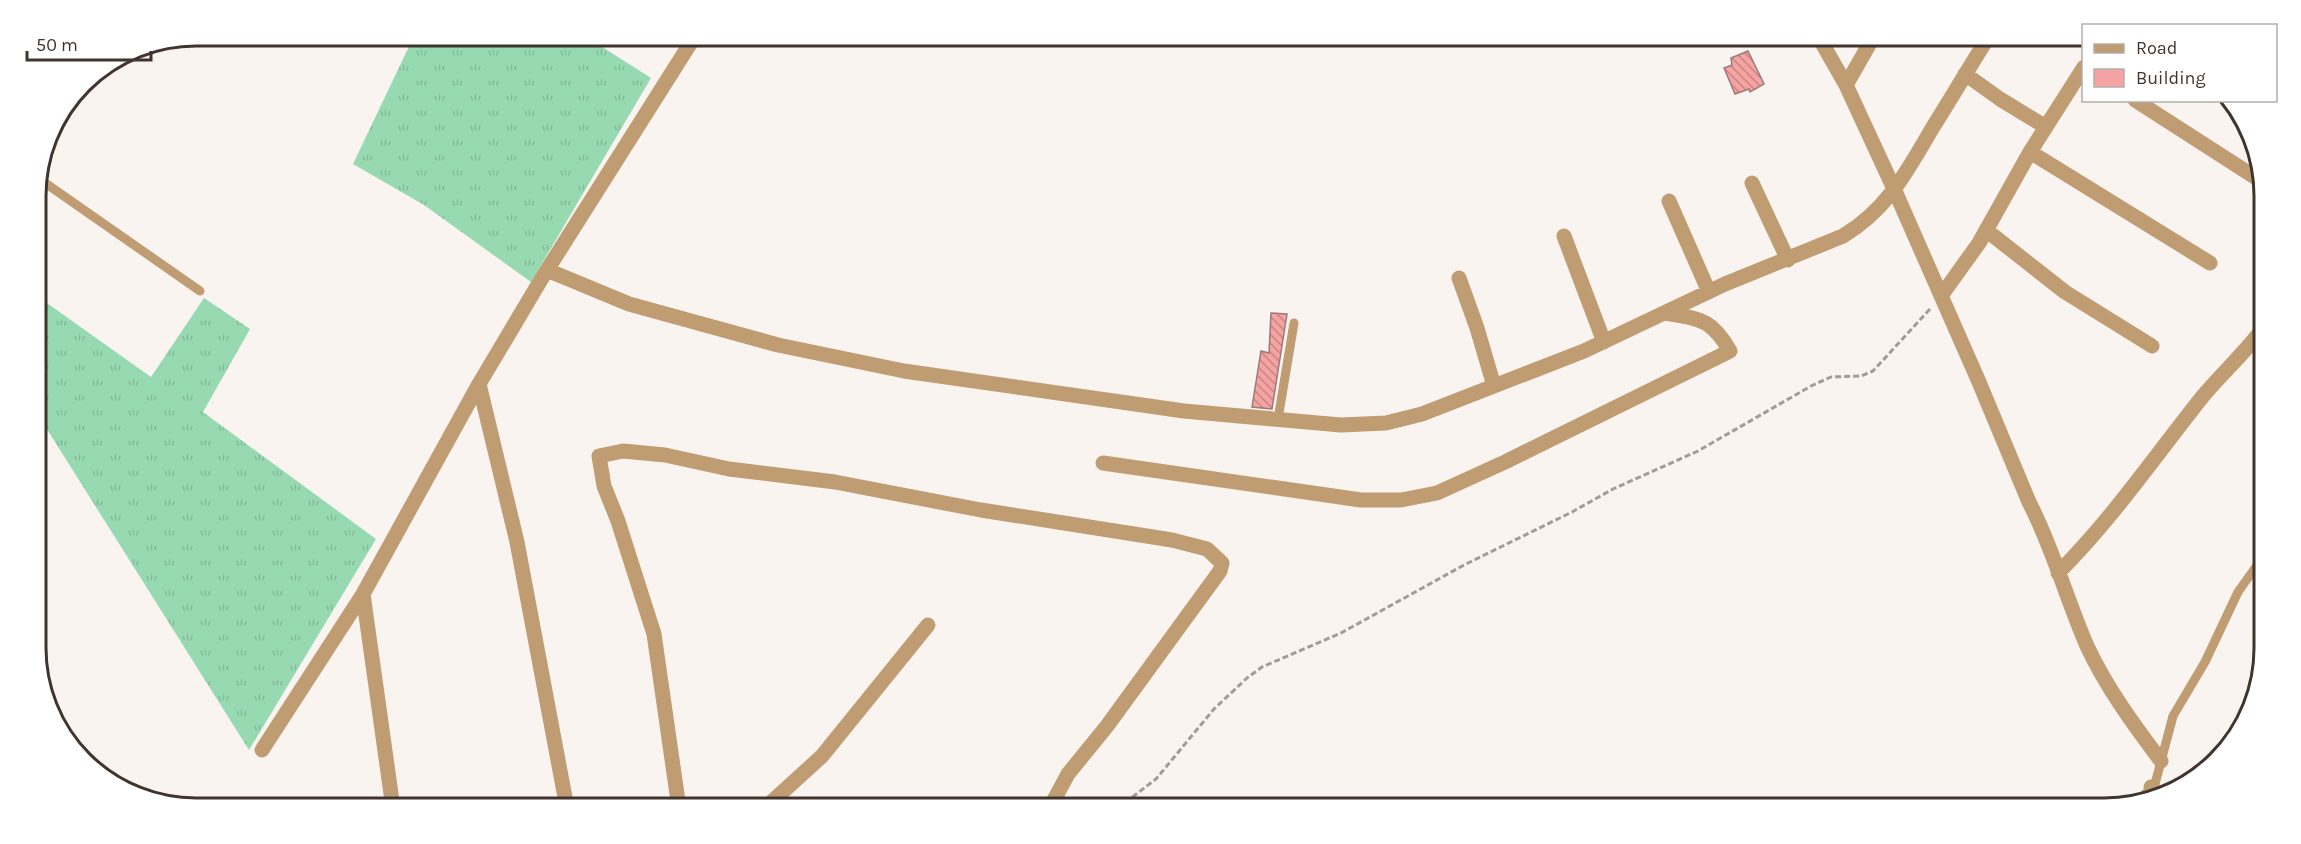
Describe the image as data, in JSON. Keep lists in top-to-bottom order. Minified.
{"legend":["Road","Building"],"scale_bar":"50 m"}
